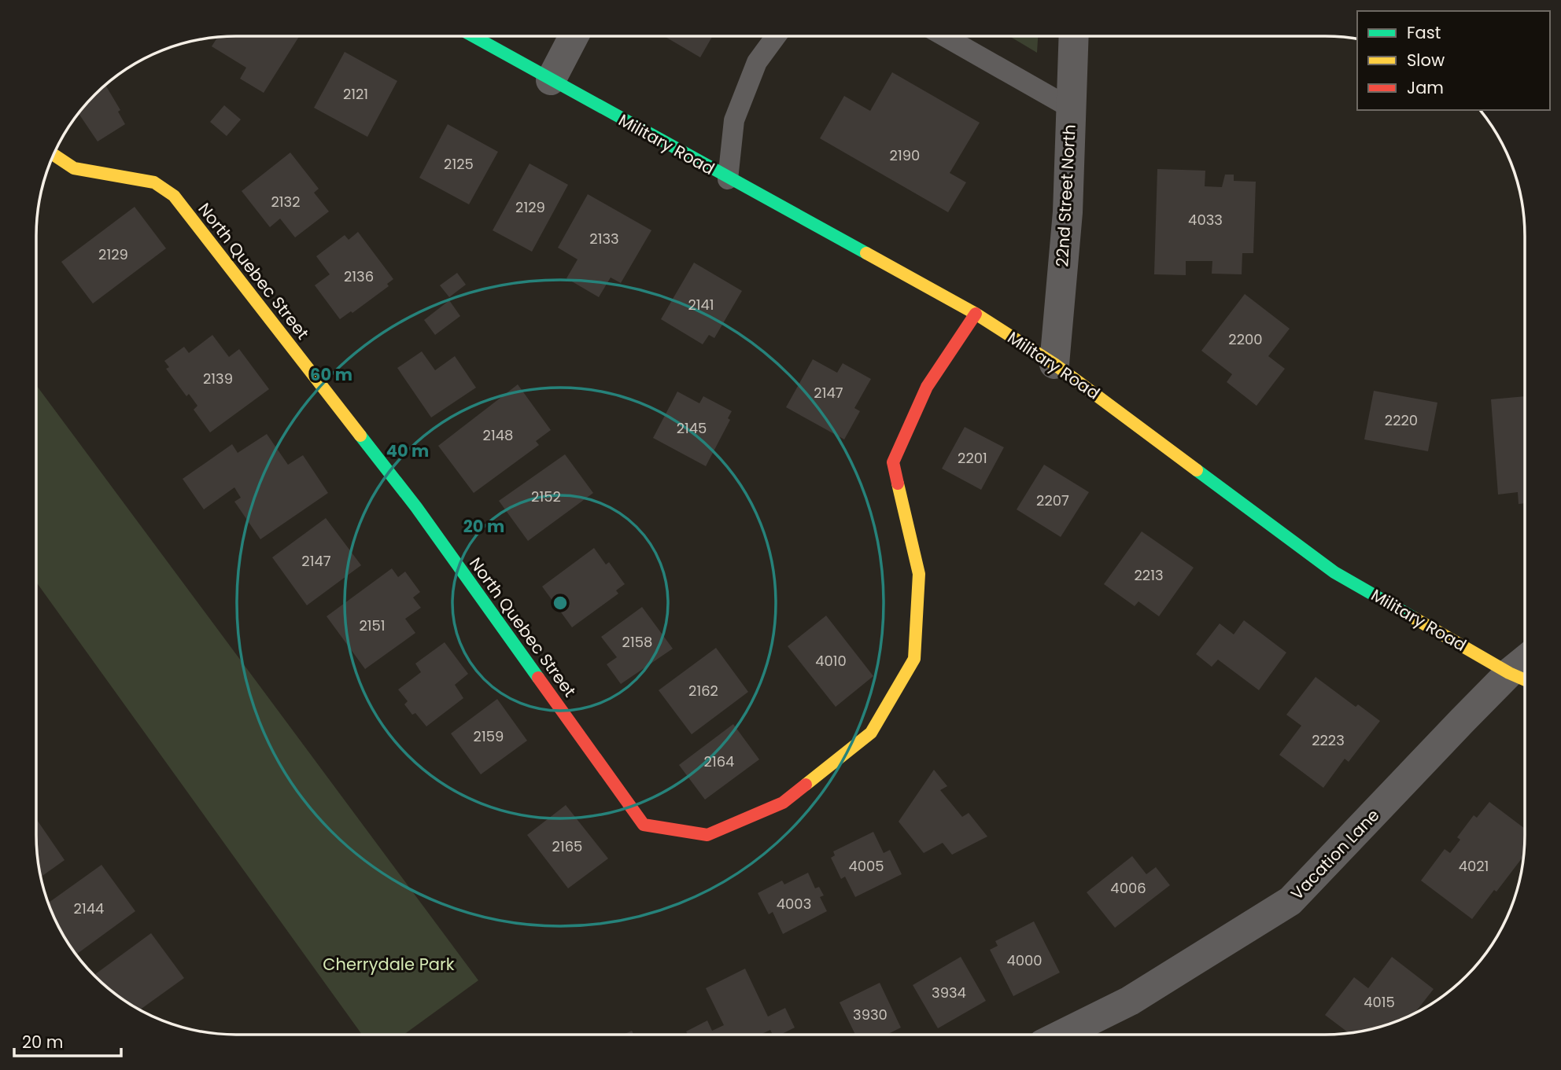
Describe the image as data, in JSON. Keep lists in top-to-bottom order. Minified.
{"streets":{"street":["Military Road","22nd Street North","North Quebec Street","Vacation Lane"]},"crossings":[["Military Road","22nd Street North"],["Military Road","North Quebec Street"],["Military Road","Vacation Lane"]],"parks":["Cherrydale Park"],"house_numbers":["2121","2190","2125","2132","2129","4033","2133","2129","2136","2141","2200","2139","2147","2220","2145","2148","2201","2152","2207","2147","2213","2151","2158","4010","2162","2159","2223","2164","2165","4005","4021","4006","4003","2144","4000","3934","4015","3930"],"legend":["Fast","Slow","Jam"],"scale_bar":"20 m","rings":["60 m","40 m","20 m"]}
